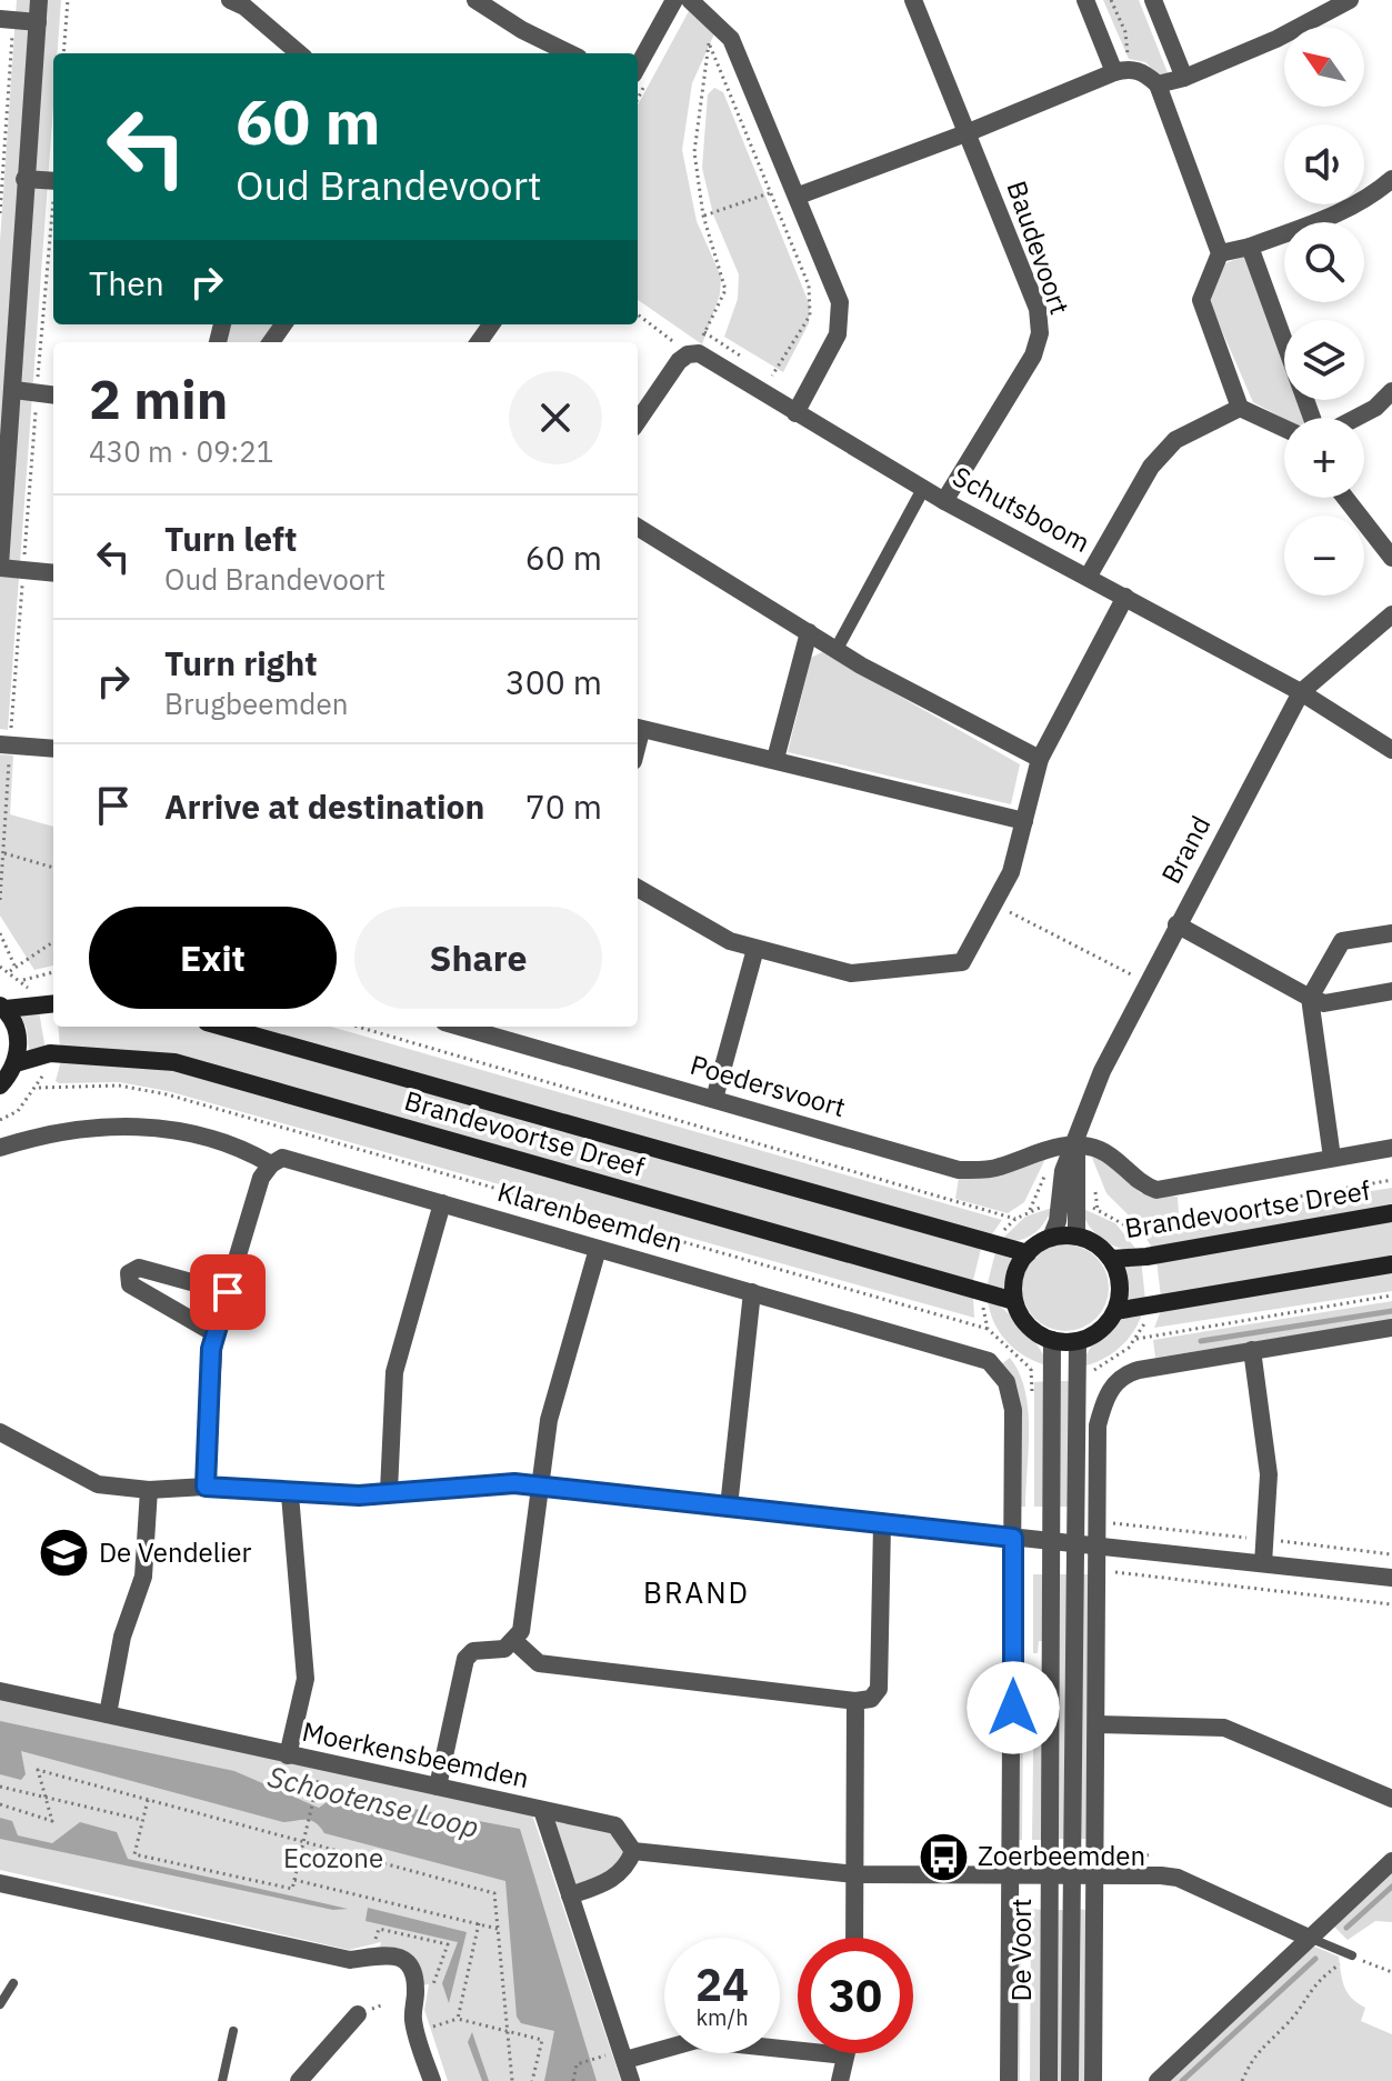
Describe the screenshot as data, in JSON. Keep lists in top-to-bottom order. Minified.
{"streets":{"main road":["Brandevoortse Dreef"],"street":["Baudevoort","Schutsboom","Brand","Poedersvoort","Klarenbeemden","Moerkensbeemden","De Voort"]},"crossings":[["Baudevoort","Schutsboom"],["Schutsboom","Brand"],["Brand","Poedersvoort"],["Brand","Brandevoortse Dreef"],["Brand","De Voort"],["Brandevoortse Dreef","De Voort"]],"districts":["BRAND"],"water":["Schootense Loop"],"parks":["Ecozone"],"places":{"school or university":["De Vendelier"],"bus stop":["Zoerbeemden"]},"north":"top left","page":{"map_buttons":["+","−"],"turn":["60 m","Oud Brandevoort"],"then":"Then","heading":["2 min","430 m · 09:21"],"list":[{"name":"Turn left","note":"Oud Brandevoort","value":"60 m"},{"name":"Turn right","note":"Brugbeemden","value":"300 m"},{"name":"Arrive at destination","value":"70 m"}],"buttons":["Exit","Share"],"speed":"24 km/h","limit":"30"}}
